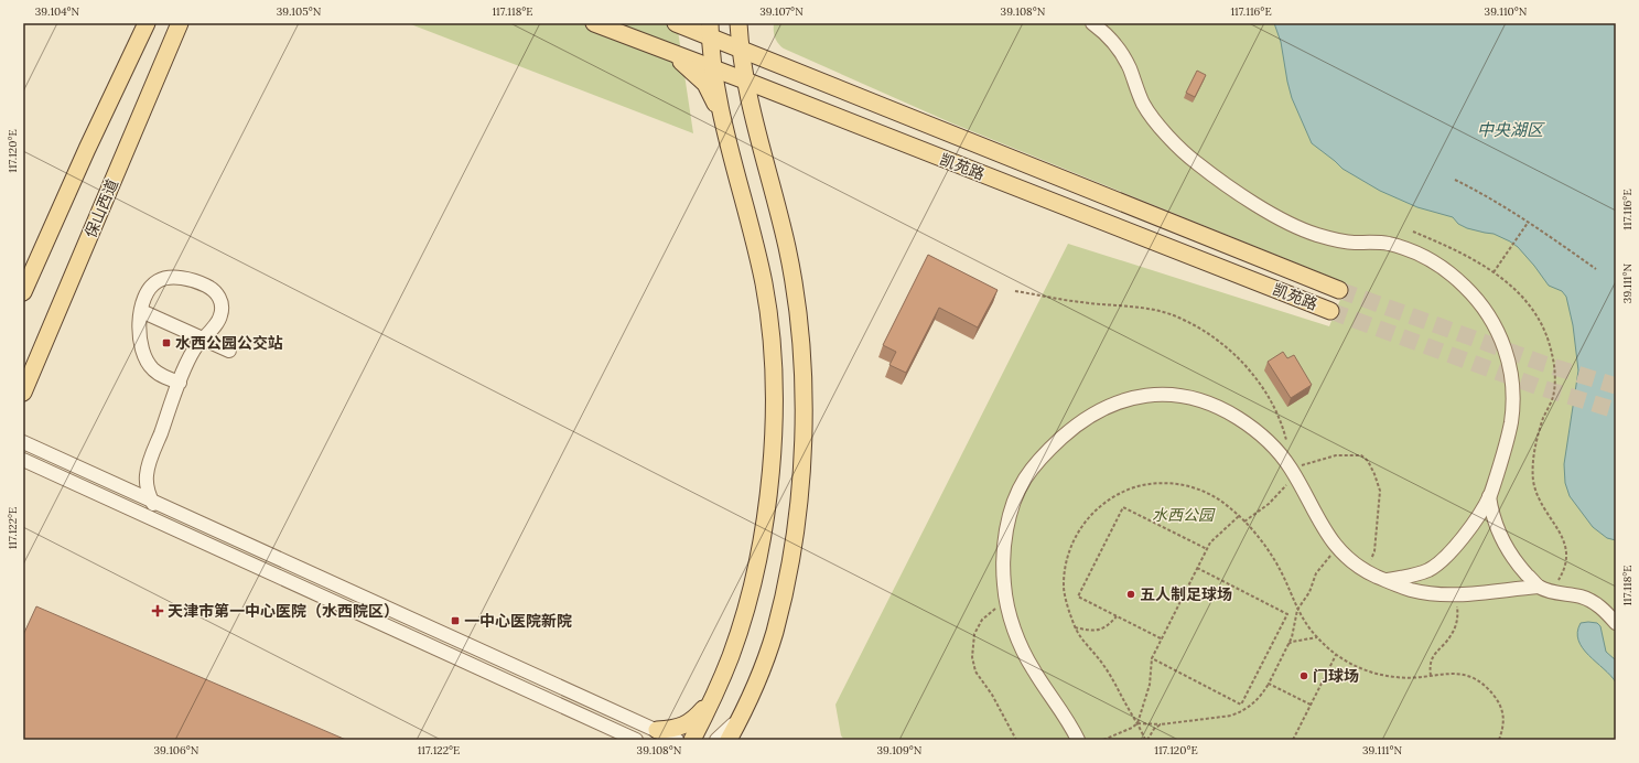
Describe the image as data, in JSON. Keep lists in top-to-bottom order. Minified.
{"streets":{"main road":["凯苑路","保山西道"]},"water":["中央湖区"],"parks":["水西公园"],"places":{"transit":["水西公园公交站","一中心医院新院"],"other":["五人制足球场","‌门球场‌"],"health":["天津市第一中心医院（水西院区）"]},"coordinates":["39.104°N","39.105°N","117.118°E","39.107°N","39.108°N","117.116°E","39.110°N","117.120°E","39.111°N","117.122°E","39.106°N","39.109°N"]}
